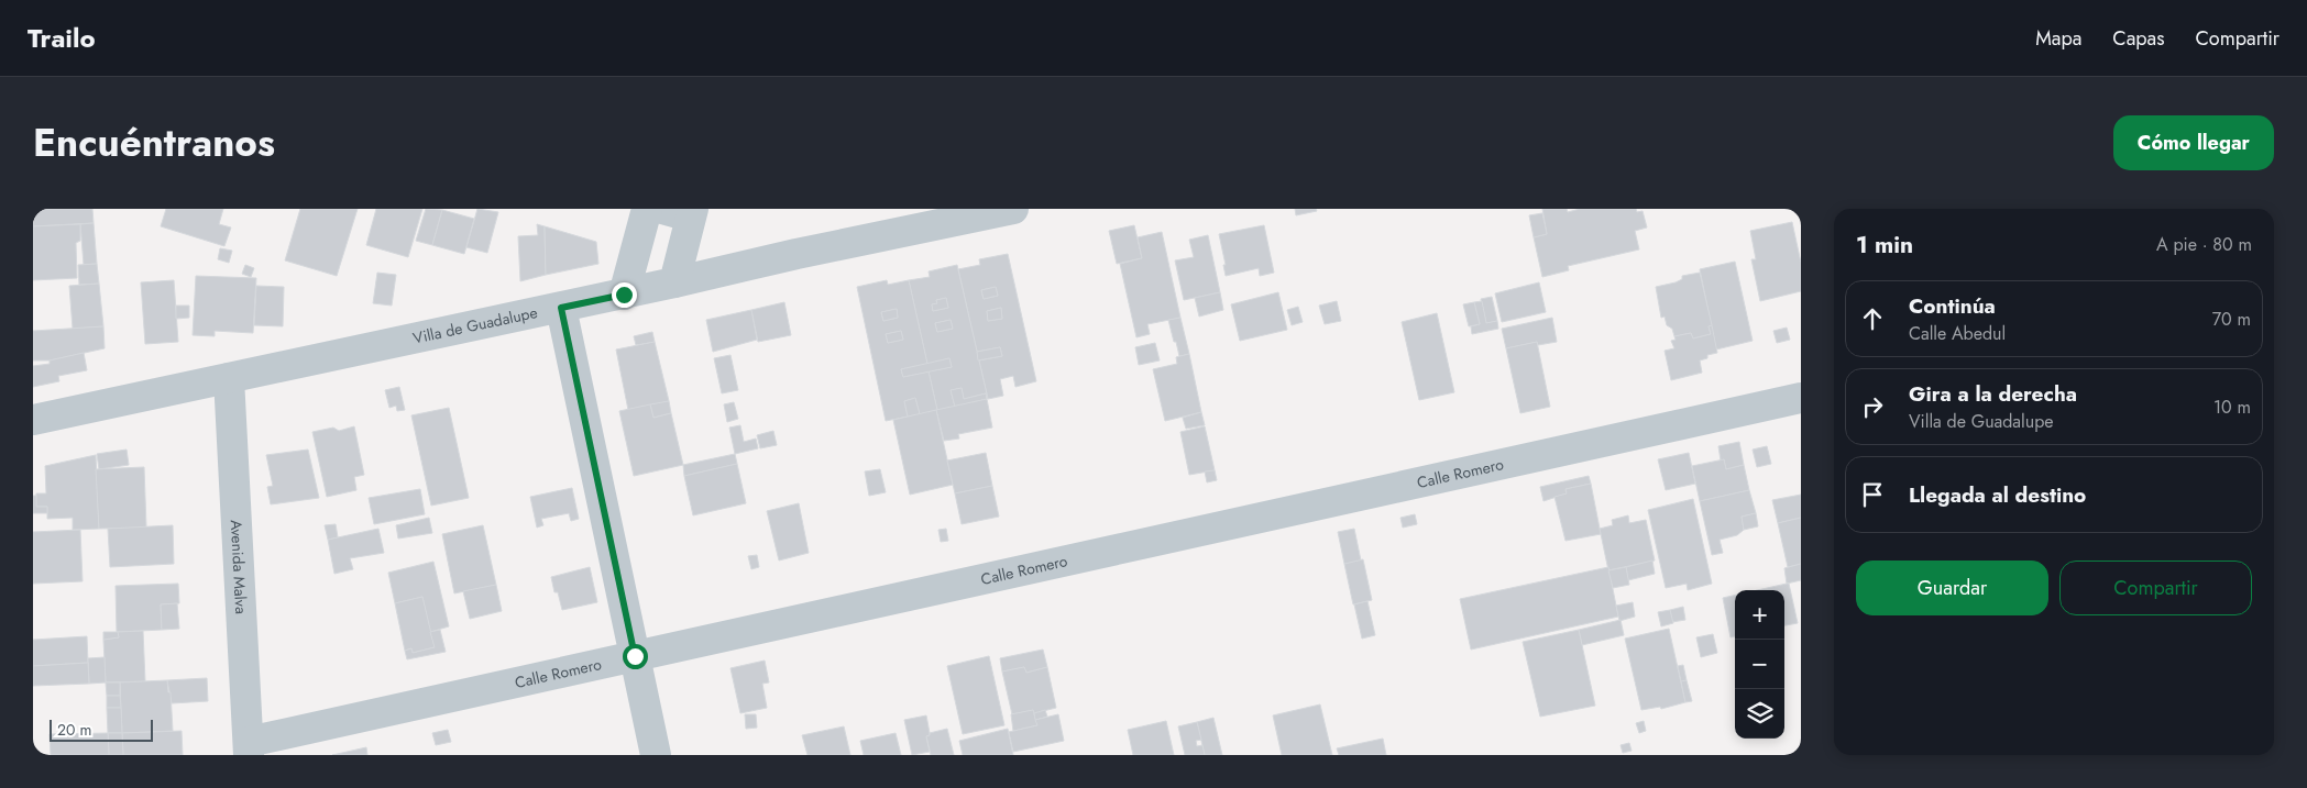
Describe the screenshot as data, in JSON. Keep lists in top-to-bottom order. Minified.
{"streets":{"street":["Villa de Guadalupe","Calle Romero","Avenida Malva"]},"crossings":[["Villa de Guadalupe","Avenida Malva"],["Calle Romero","Avenida Malva"]],"scale_bar":"20 m","page":{"header":"Trailo","nav":["Mapa","Capas","Compartir"],"title":"Encuéntranos","buttons":["Cómo llegar",["Guardar","Compartir"]],"heading":["1 min","A pie · 80 m"],"list":[["Continúa","Calle Abedul","70 m"],["Gira a la derecha","Villa de Guadalupe","10 m"],"Llegada al destino"],"map_buttons":["+","−"],"scale":"20 m"}}
